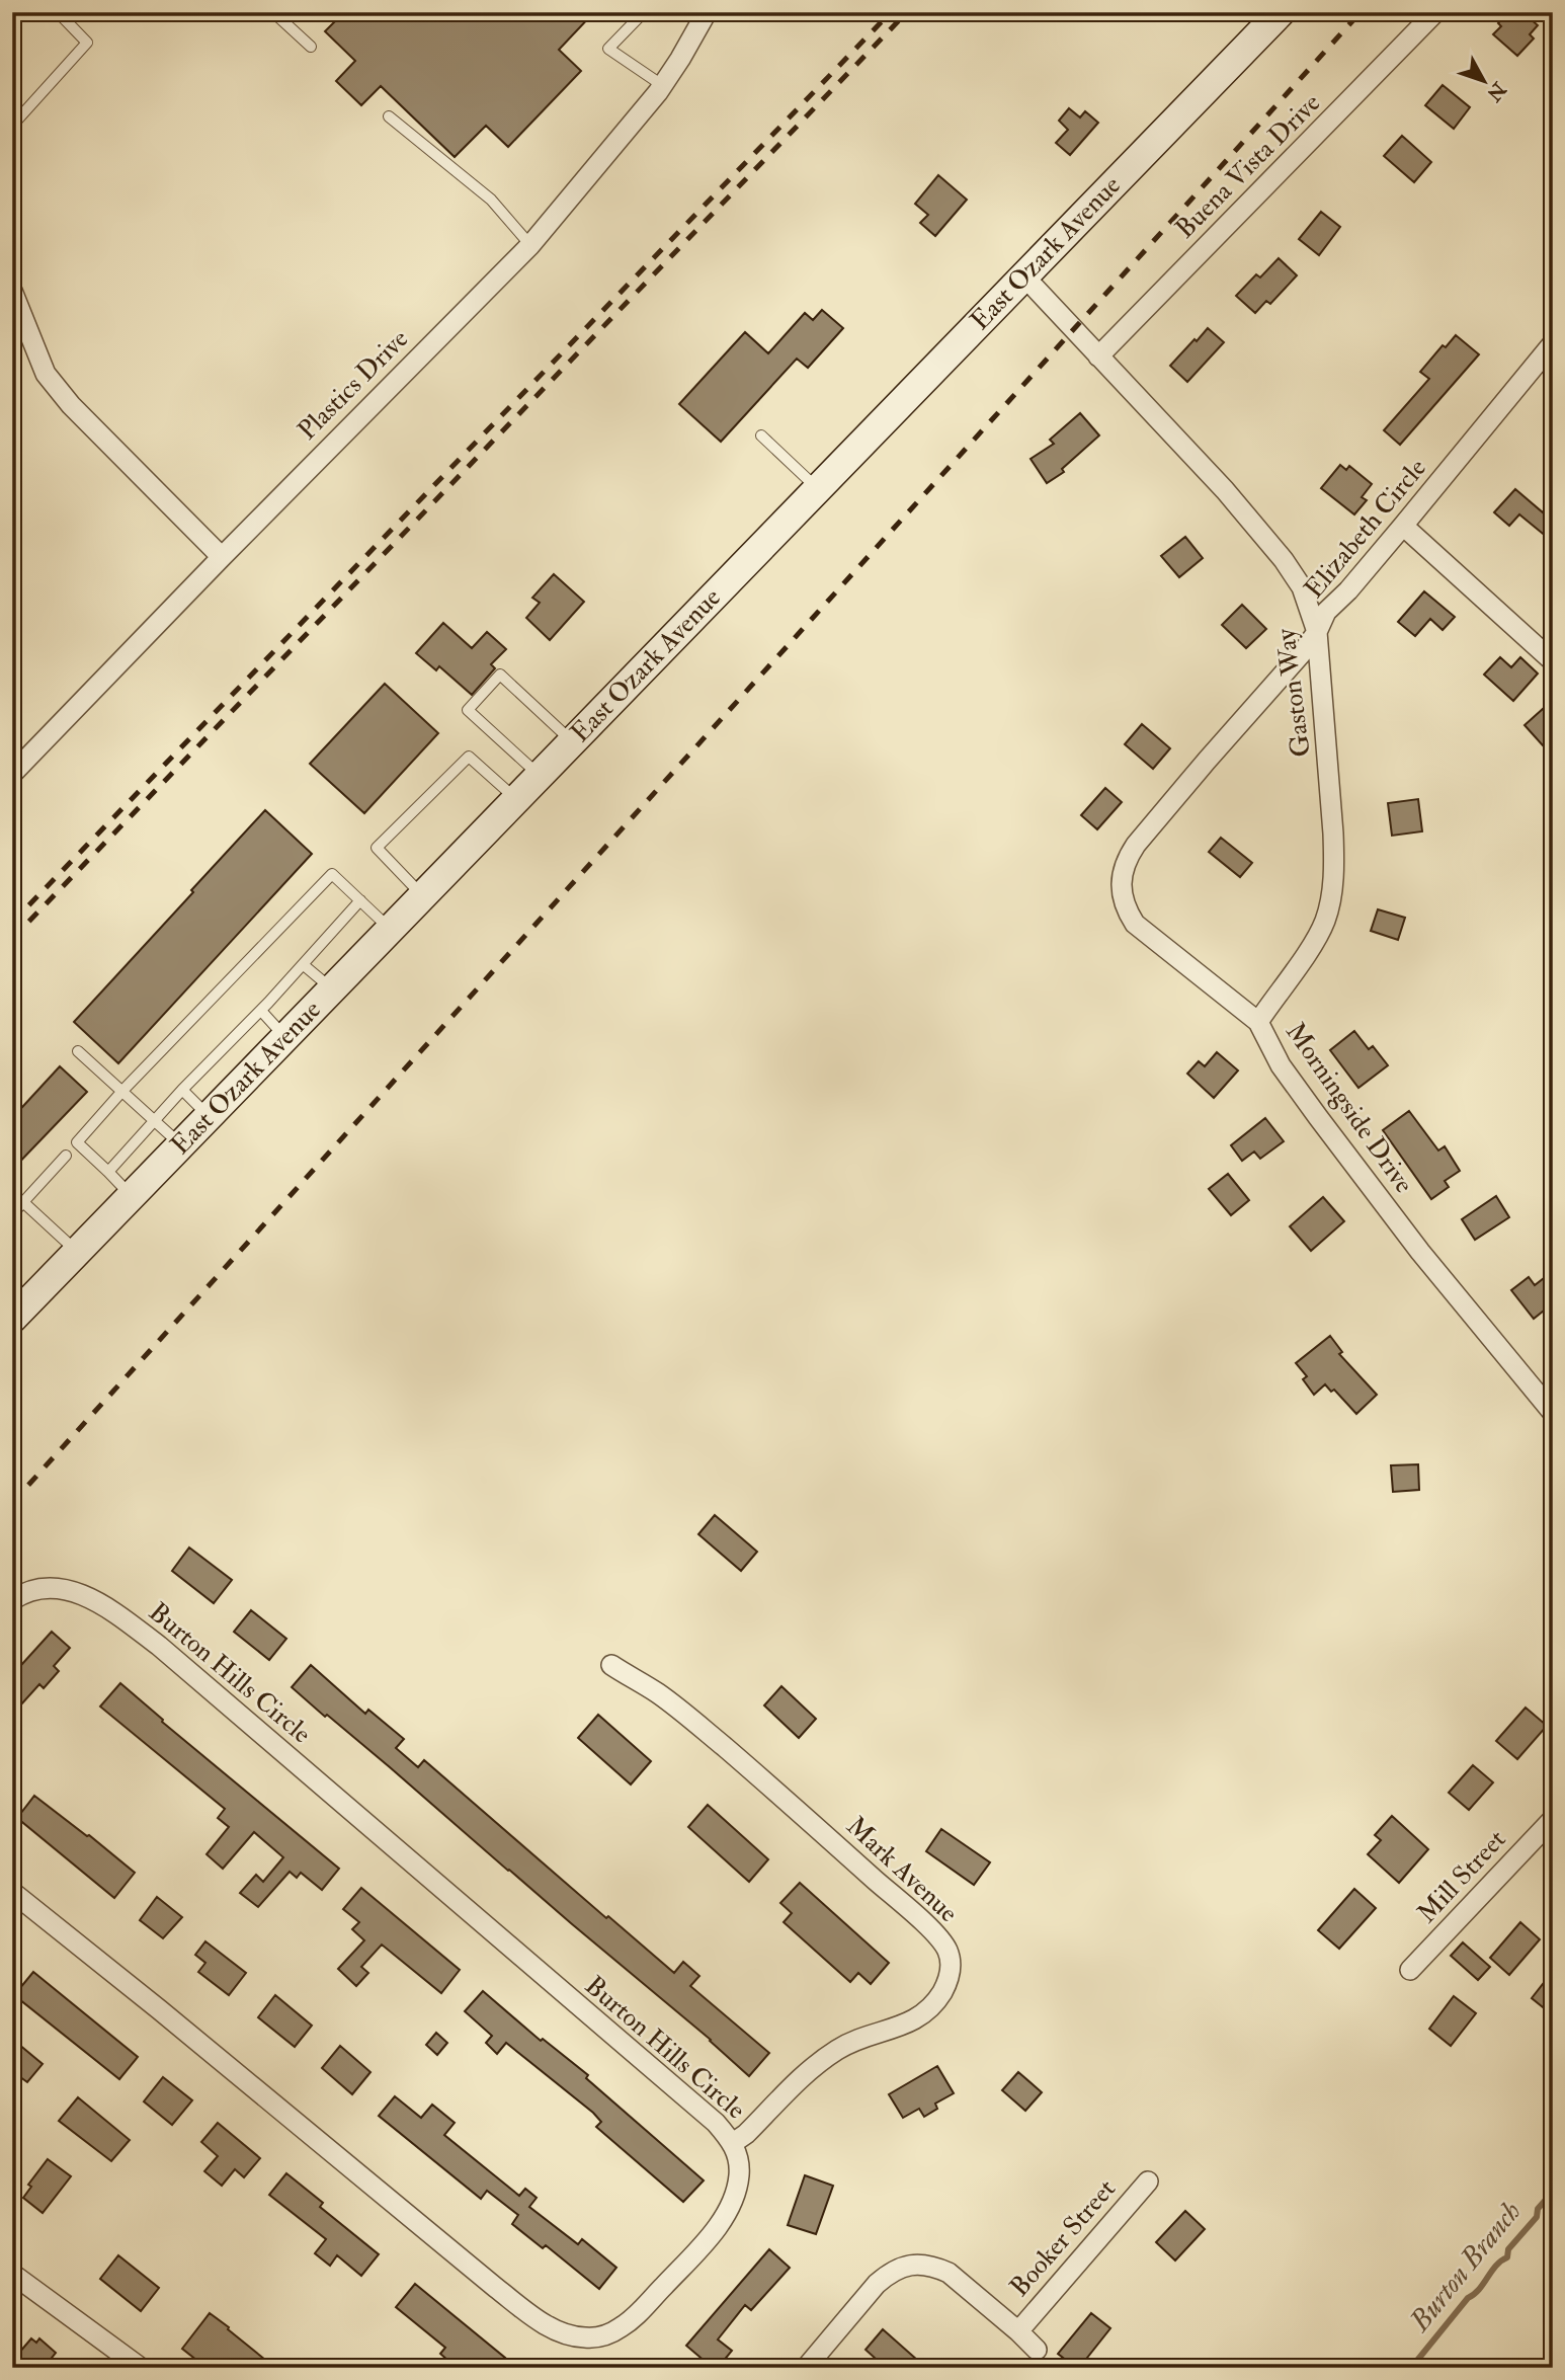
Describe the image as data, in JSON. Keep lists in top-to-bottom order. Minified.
{"streets":{"main road":["East Ozark Avenue"],"street":["Buena Vista Drive","Plastics Drive","Elizabeth Circle","Gaston Way","Morningside Drive","Burton Hills Circle","Mark Avenue","Mill Street","Booker Street"]},"crossings":[["Buena Vista Drive","Gaston Way"],["East Ozark Avenue","Gaston Way"],["Elizabeth Circle","Gaston Way"],["Elizabeth Circle","Morningside Drive"],["Gaston Way","Morningside Drive"],["Burton Hills Circle","Mark Avenue"]],"water":["Burton Branch"],"north":"bottom right"}
